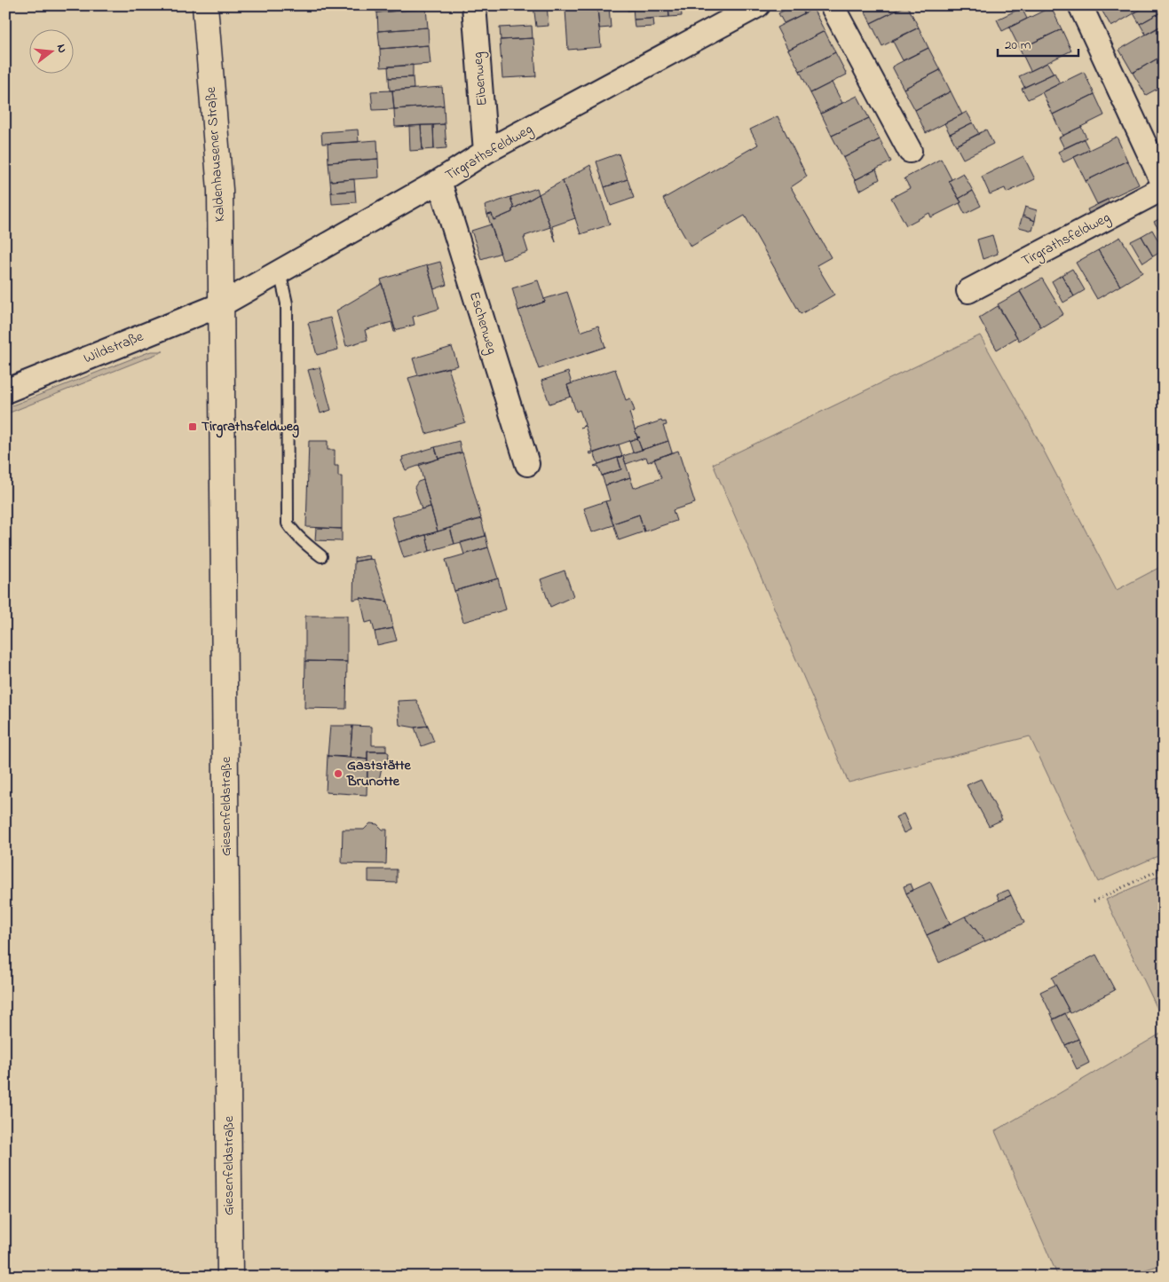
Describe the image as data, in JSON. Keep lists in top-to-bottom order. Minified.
{"streets":{"main road":["Kaldenhausener Straße","Giesenfeldstraße"],"street":["Eibenweg","Tirgrathsfeldweg","Eschenweg","Wildstraße"]},"crossings":[["Eibenweg","Tirgrathsfeldweg"],["Tirgrathsfeldweg","Kaldenhausener Straße"],["Tirgrathsfeldweg","Eschenweg"],["Tirgrathsfeldweg","Wildstraße"],["Kaldenhausener Straße","Wildstraße"],["Kaldenhausener Straße","Giesenfeldstraße"]],"places":{"transit":["Tirgrathsfeldweg"],"other":["Gaststätte Brunotte"]},"scale_bar":"20 m","north":"right"}
